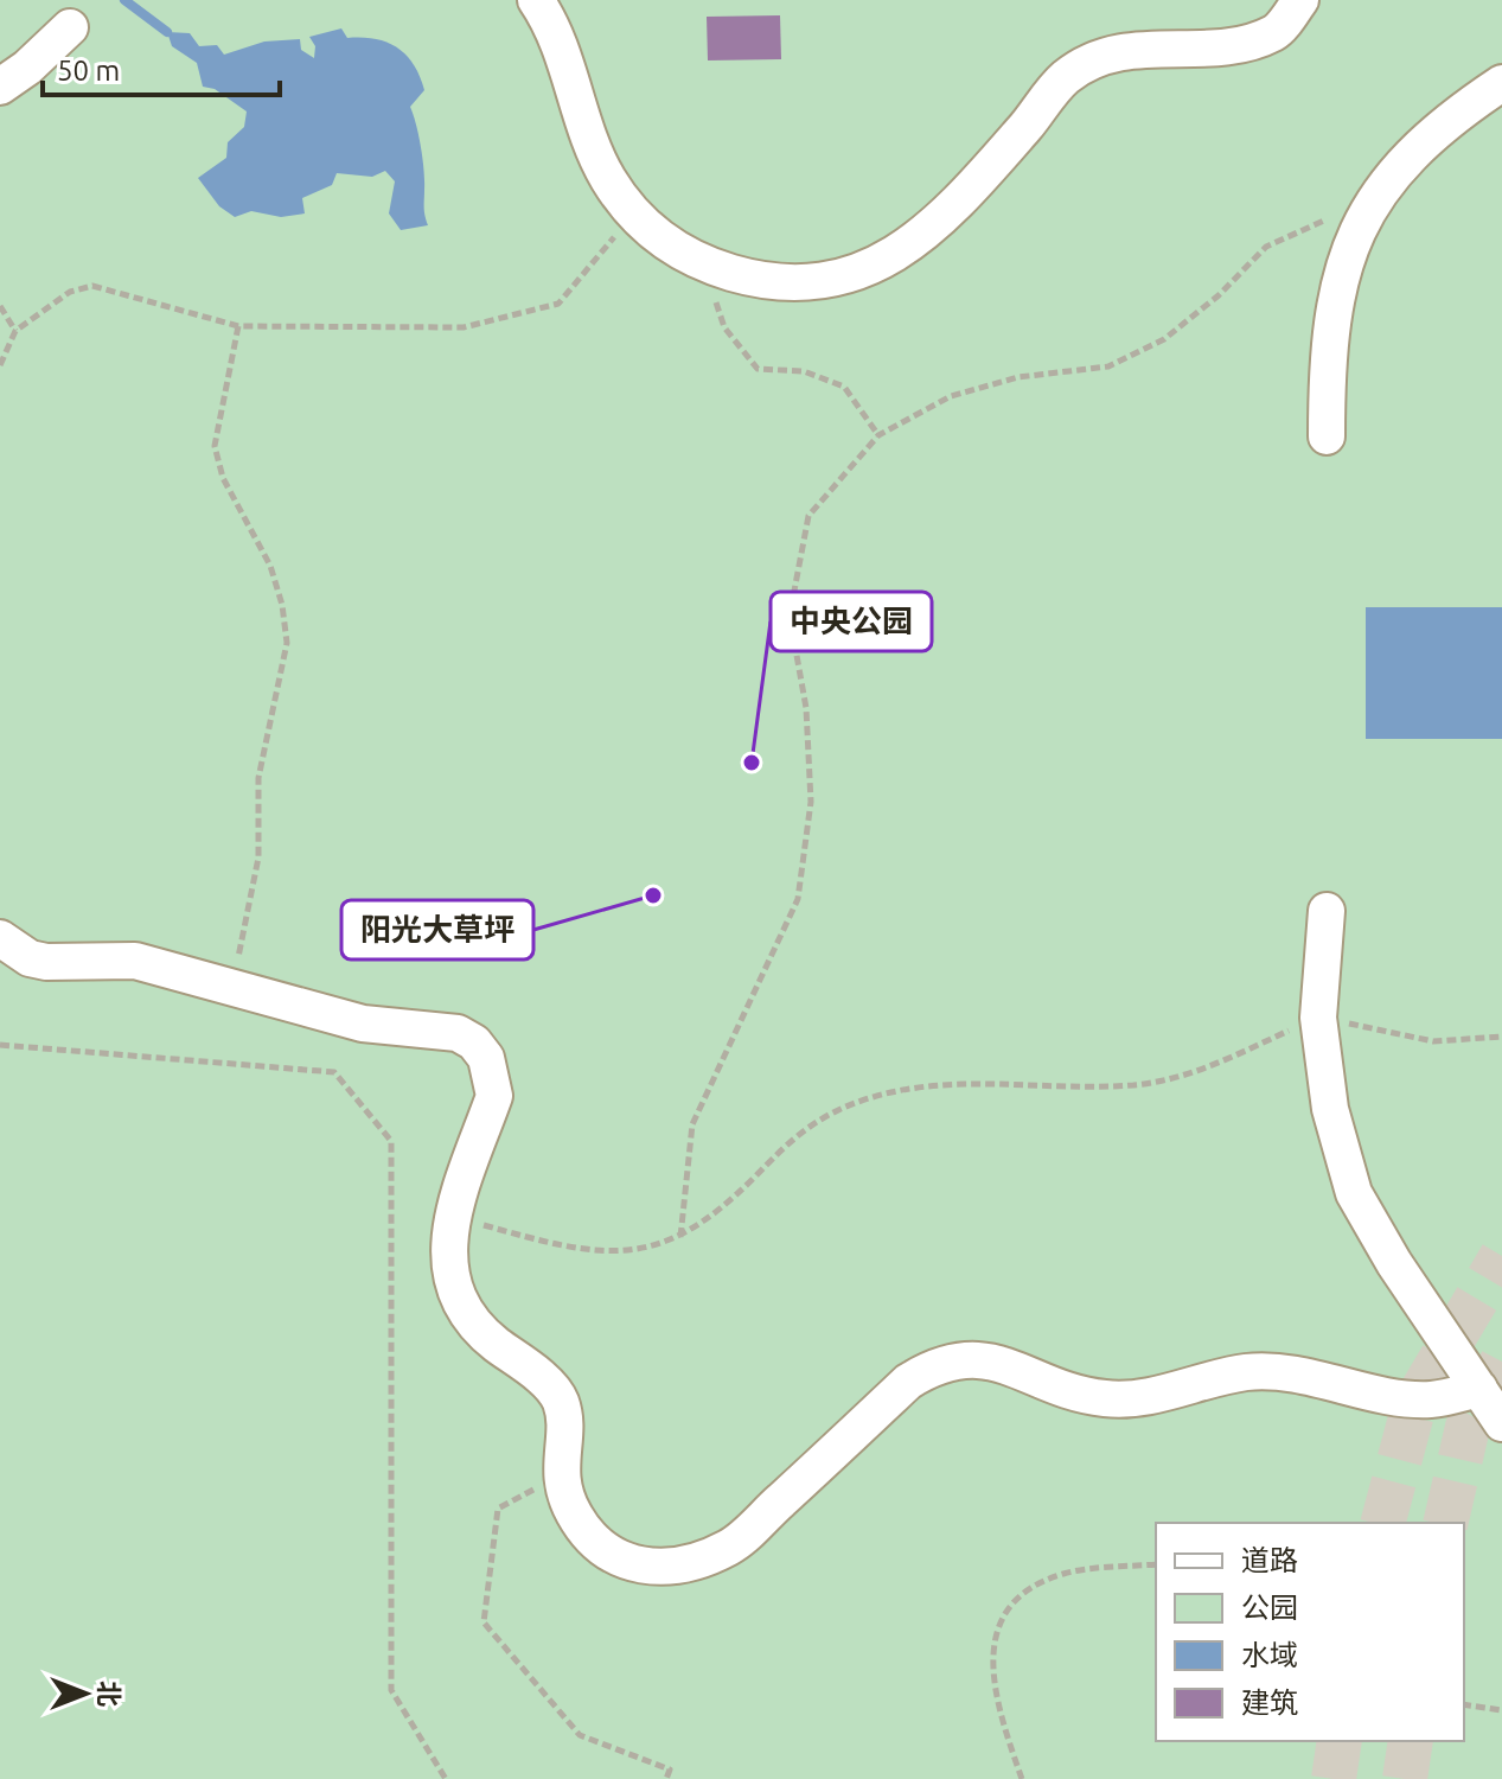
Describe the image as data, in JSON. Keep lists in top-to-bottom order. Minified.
{"places":["中央公园","阳光大草坪"],"legend":["道路","公园","水域","建筑"],"scale_bar":"50 m","north":"right"}
